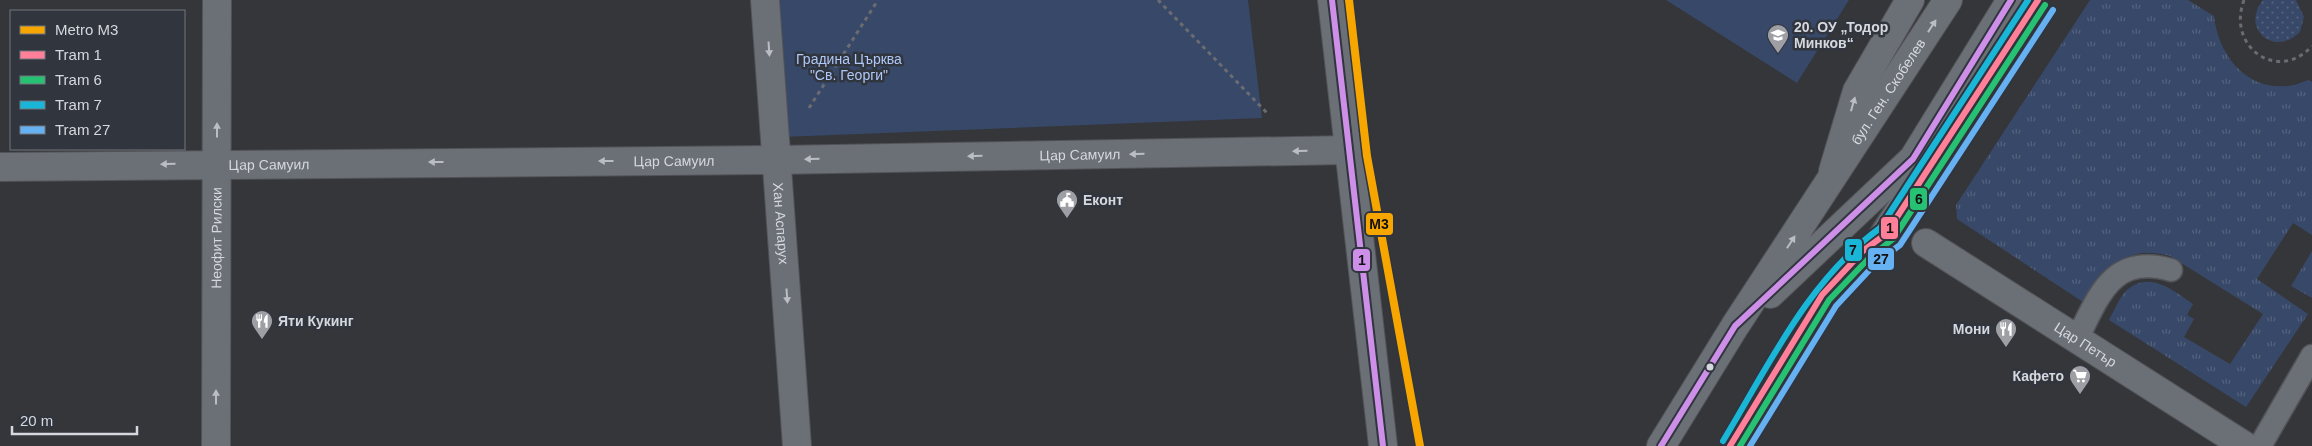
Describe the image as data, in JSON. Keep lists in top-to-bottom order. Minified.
{"streets":{"main road":["бул. Ген. Скобелев"],"street":["Цар Самуил","Хан Аспарух","Неофит Рилски","Цар Петър"]},"crossings":[["Цар Самуил","Хан Аспарух"],["Цар Самуил","Неофит Рилски"]],"one_way":["бул. Ген. Скобелев","Цар Самуил","Хан Аспарух","Неофит Рилски"],"parks":["Градина Църква \"Св. Георги\""],"places":{"school or university":["20. ОУ „Тодор Минков“"],"public building":["Еконт"],"restaurant":["Яти Кукинг","Мони"],"supermarket":["Кафето"]},"lines":["metro line M3","tram line 1","tram line 7","transit line 1","tram line 6","tram line 27"],"legend":["Metro M3","Tram 1","Tram 6","Tram 7","Tram 27"],"scale_bar":"20 m"}
